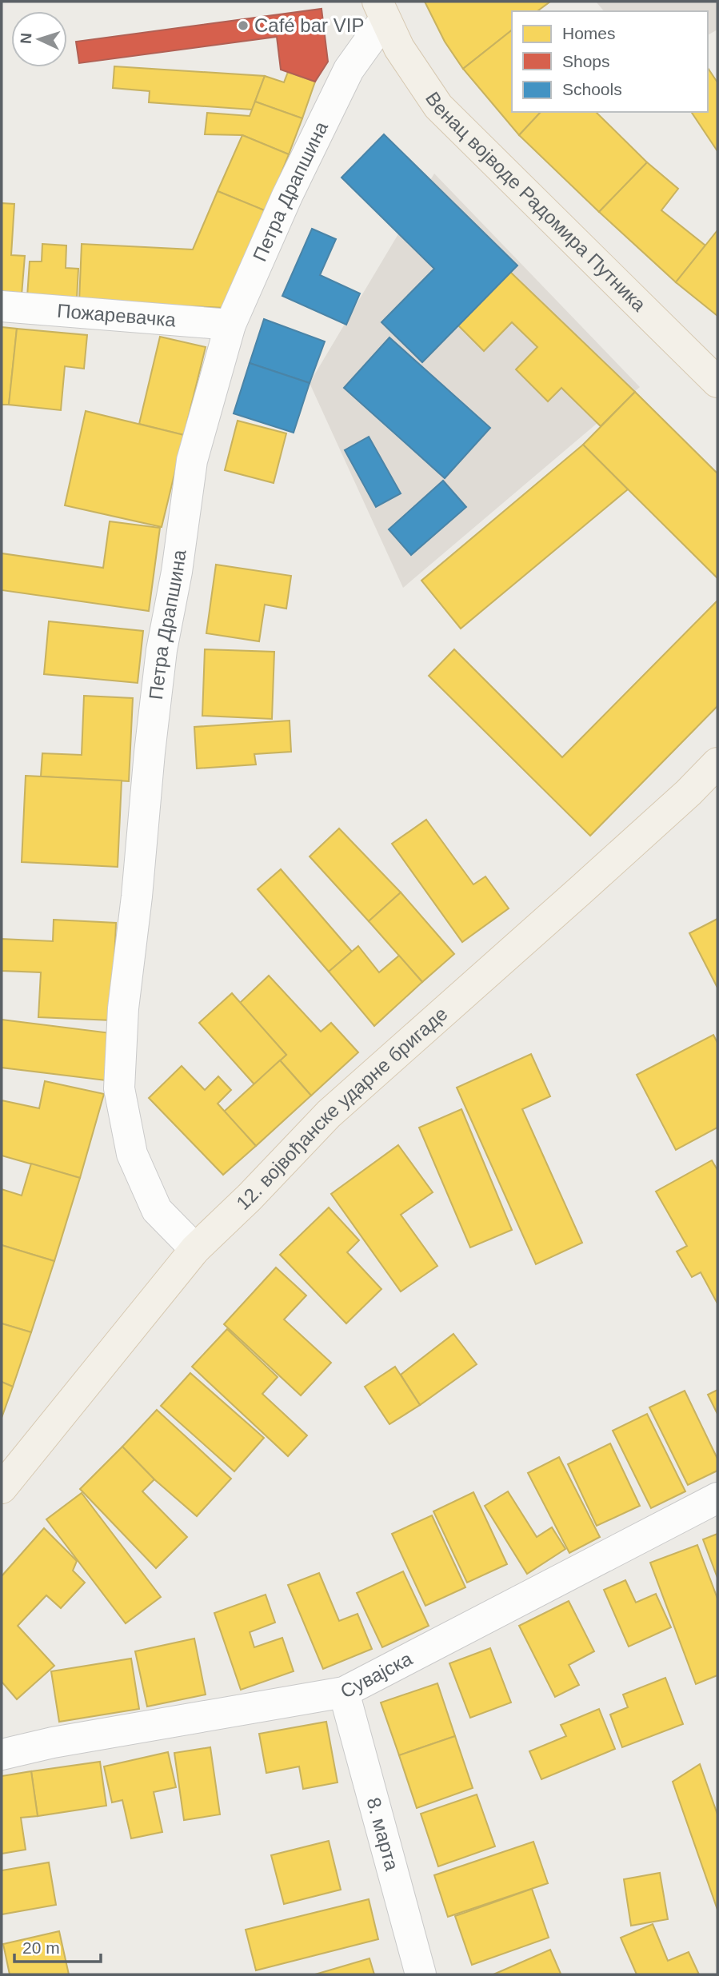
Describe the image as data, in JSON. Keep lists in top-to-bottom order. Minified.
{"streets":{"main road":["Венац војводе Радомира Путника","12. војвођанске ударне бригаде"],"street":["Петра Драпшина","Пожаревачка","Сувајска","8. марта"]},"crossings":[["Петра Драпшина","Венац војводе Радомира Путника"],["Петра Драпшина","Пожаревачка"],["Петра Драпшина","12. војвођанске ударне бригаде"],["Сувајска","8. марта"]],"places":["Café bar VIP"],"legend":["Homes","Shops","Schools"],"scale_bar":"20 m","north":"left"}
